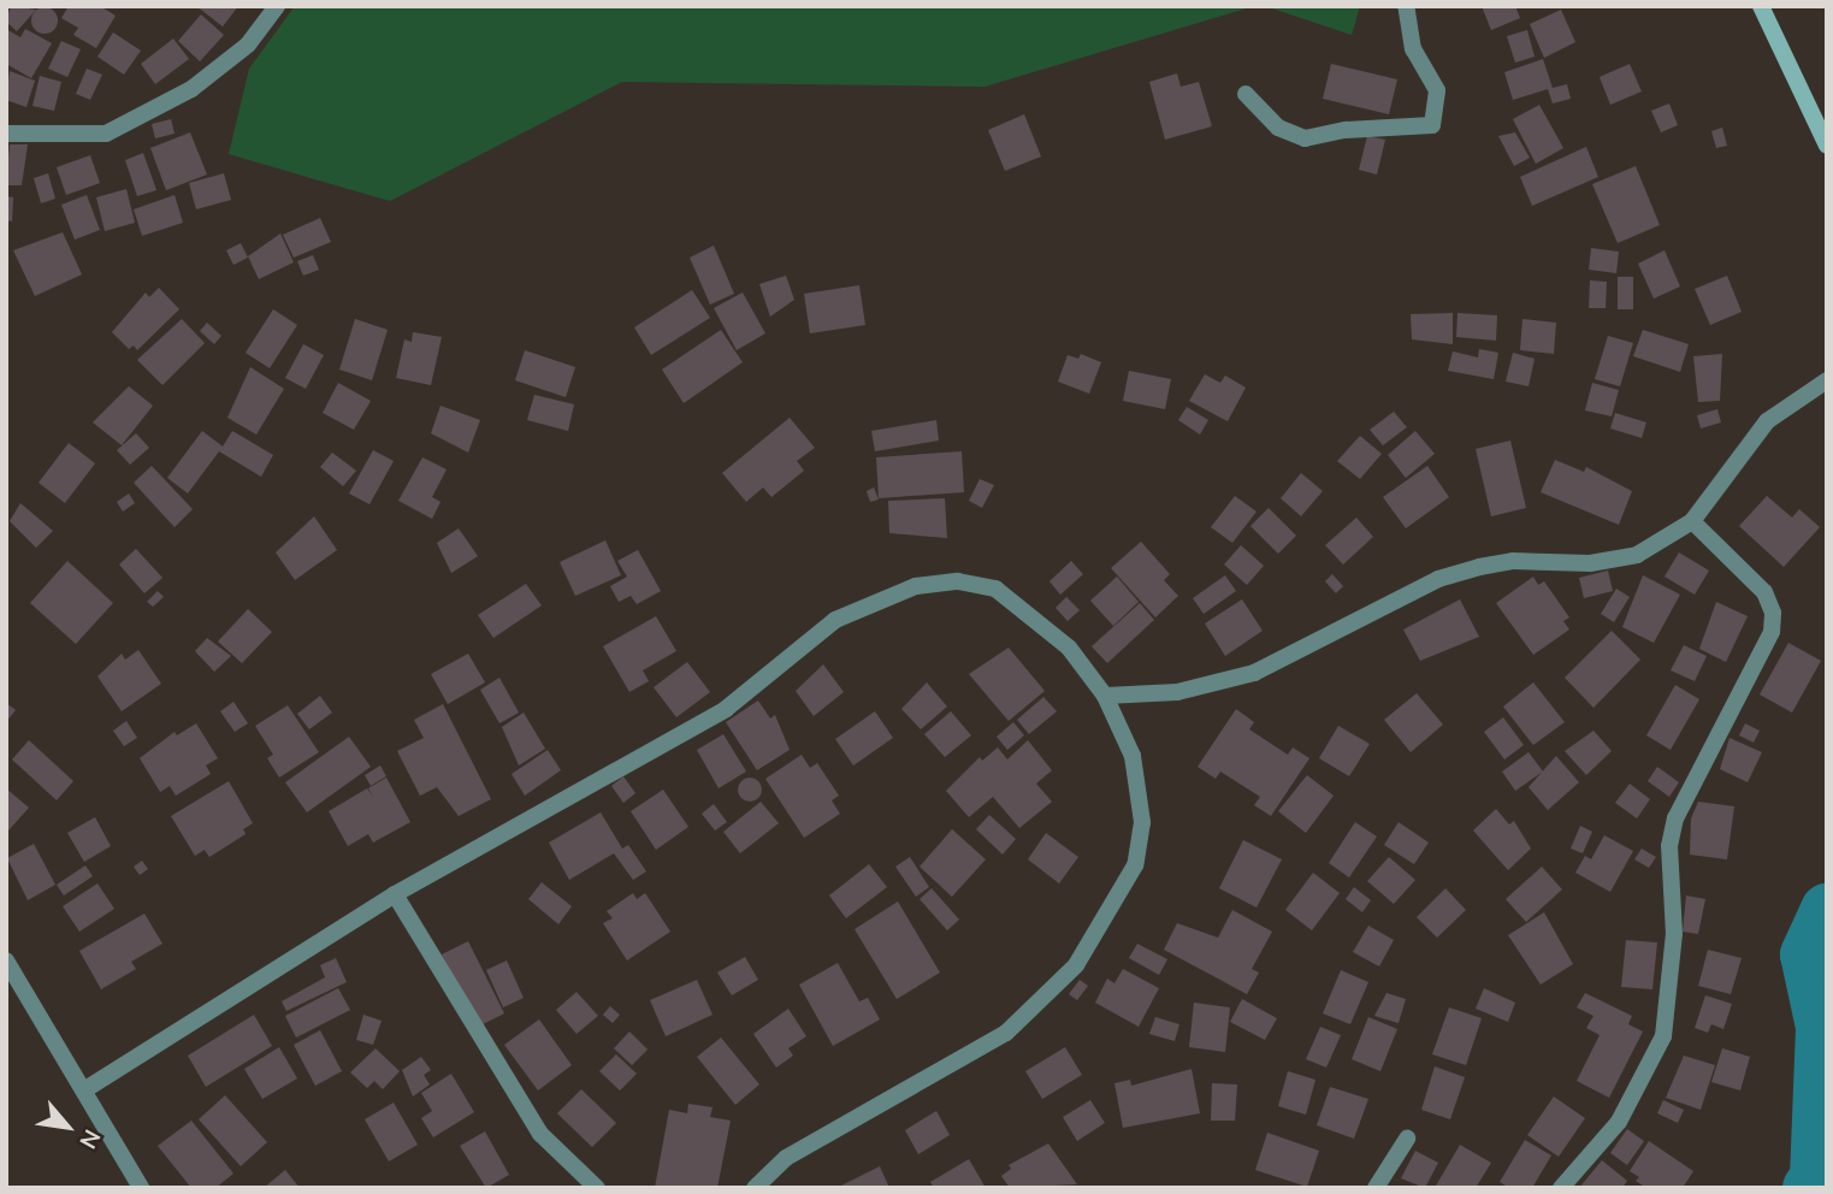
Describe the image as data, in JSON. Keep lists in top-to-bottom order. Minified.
{"north":"bottom right"}
